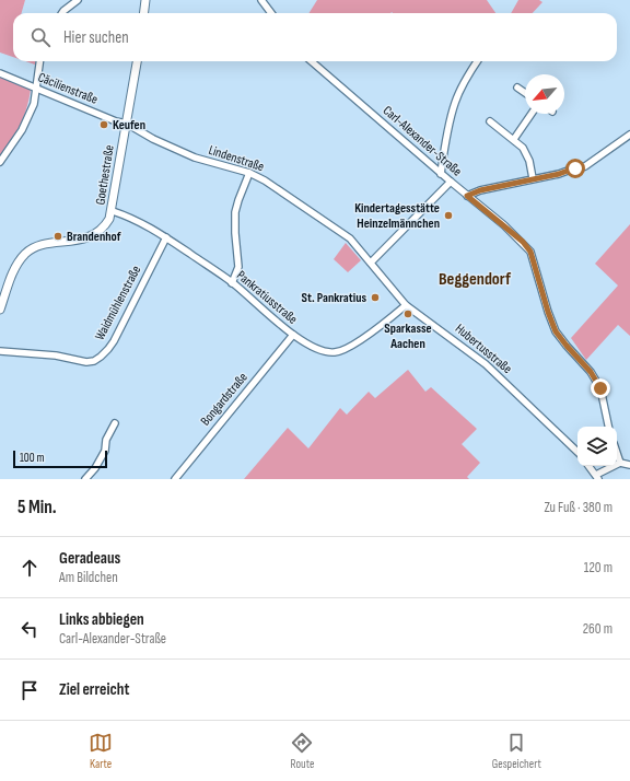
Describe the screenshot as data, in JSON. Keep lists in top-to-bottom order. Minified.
{"streets":{"street":["Cäcilienstraße","Carl-Alexander-Straße","Lindenstraße","Goethestraße","Pankratiusstraße","Waidmühlenstraße","Hubertusstraße","Bongardstraße"]},"crossings":[["Cäcilienstraße","Lindenstraße"],["Cäcilienstraße","Goethestraße"],["Lindenstraße","Goethestraße"],["Lindenstraße","Hubertusstraße"],["Goethestraße","Pankratiusstraße"],["Pankratiusstraße","Waidmühlenstraße"],["Pankratiusstraße","Hubertusstraße"],["Pankratiusstraße","Bongardstraße"]],"districts":["Beggendorf"],"places":["Keufen","Kindertagesstätte Heinzelmännchen","Brandenhof","St. Pankratius","Sparkasse Aachen"],"scale_bar":"100 m","north":"bottom left","page":{"search":"Hier suchen","scale":"100 m","heading":["5 Min.","Zu Fuß · 380 m"],"list":[["Geradeaus","Am Bildchen","120 m"],["Links abbiegen","Carl-Alexander-Straße","260 m"],"Ziel erreicht"],"nav":["Karte","Route","Gespeichert"]}}
